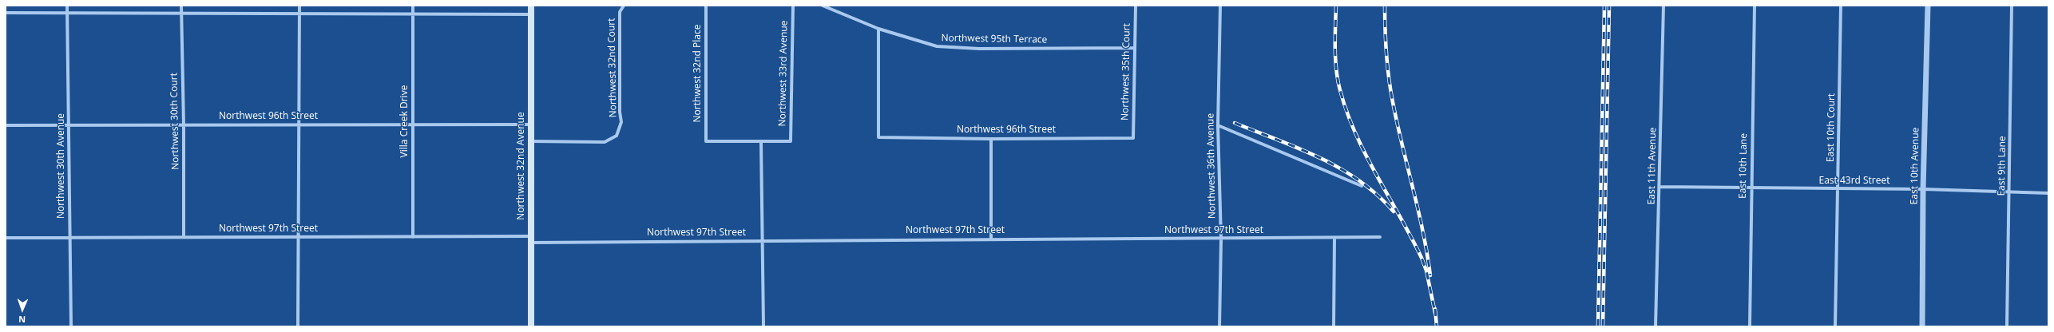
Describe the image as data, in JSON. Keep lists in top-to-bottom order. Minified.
{"streets":{"main road":["Northwest 32nd Avenue"],"street":["Northwest 95th Terrace","Northwest 32nd Court","Northwest 35th Court","Northwest 32nd Place","Northwest 33rd Avenue","Northwest 96th Street","Northwest 30th Court","Villa Creek Drive","East 10th Court","Northwest 30th Avenue","Northwest 36th Avenue","East 11th Avenue","East 10th Lane","East 10th Avenue","East 9th Lane","East 43rd Street","Northwest 97th Street"]},"crossings":[["Northwest 95th Terrace","Northwest 35th Court"],["Northwest 95th Terrace","Northwest 96th Street"],["Northwest 32nd Court","Northwest 32nd Avenue"],["Northwest 35th Court","Northwest 96th Street"],["Northwest 32nd Place","Northwest 33rd Avenue"],["Northwest 96th Street","Northwest 30th Court"],["Northwest 96th Street","Villa Creek Drive"],["Northwest 96th Street","Northwest 30th Avenue"],["Northwest 96th Street","Northwest 32nd Avenue"],["Northwest 30th Court","Northwest 97th Street"],["Villa Creek Drive","Northwest 97th Street"],["East 10th Court","East 43rd Street"],["Northwest 30th Avenue","Northwest 97th Street"],["Northwest 32nd Avenue","Northwest 97th Street"],["Northwest 36th Avenue","Northwest 97th Street"],["East 11th Avenue","East 43rd Street"],["East 10th Lane","East 43rd Street"],["East 10th Avenue","East 43rd Street"],["East 9th Lane","East 43rd Street"]],"north":"bottom"}
